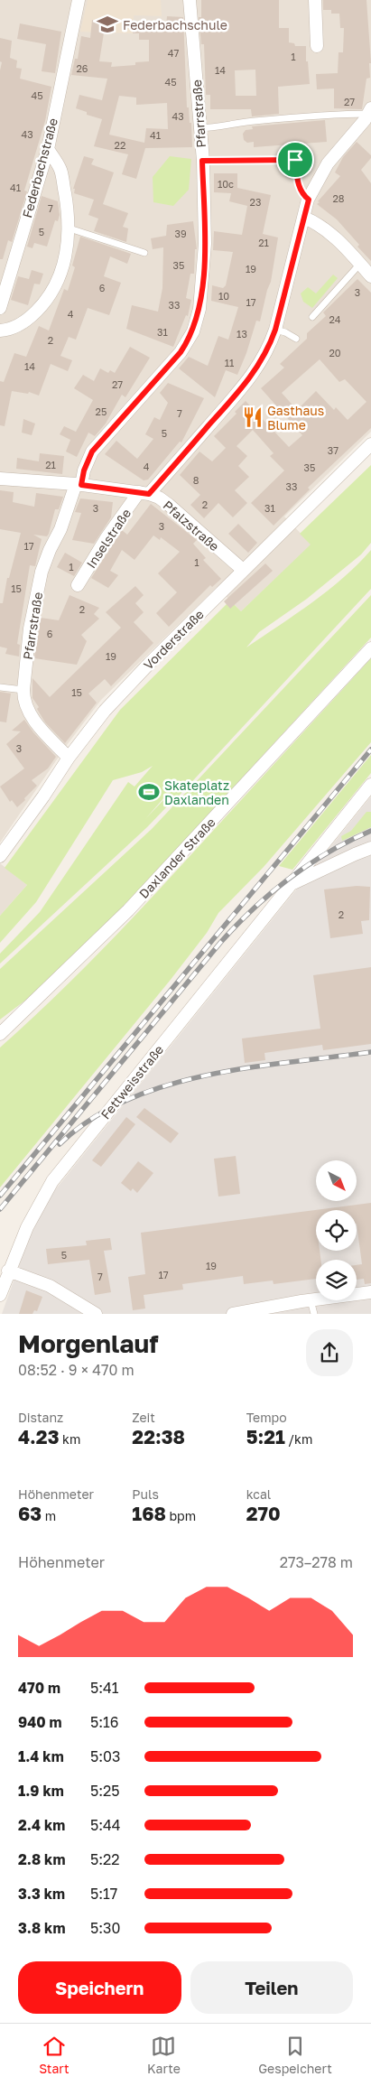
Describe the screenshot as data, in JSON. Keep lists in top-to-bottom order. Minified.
{"streets":{"street":["Pfarrstraße","Federbachstraße","Pfalzstraße","Inselstraße","Vorderstraße","Daxlander Straße","Fettweisstraße"]},"crossings":[["Pfarrstraße","Pfalzstraße"],["Pfarrstraße","Vorderstraße"],["Pfalzstraße","Inselstraße"],["Pfalzstraße","Vorderstraße"]],"places":{"school or university":["Federbachschule"],"restaurant":["Gasthaus Blume"],"sports":["Skateplatz Daxlanden"]},"house_numbers":["47","1","26","14","45","45","27","43","43","41","22","10c","41","28","23","7","5","39","21","35","19","6","3","10","17","33","4","24","31","13","2","20","11","14","27","25","7","5","37","21","4","35","8","33","2","3","31","3","17","1","1","15","2","6","19","15","3","2","5","19","17","7"],"north":"bottom right","page":{"heading":["Morgenlauf","08:52 · 9 × 470 m"],"stats":[["Distanz","4.23 km"],["Zeit","22:38"],["Tempo","5:21 /km"],["Höhenmeter","63 m"],["Puls","168 bpm"],["kcal","270"]],"chart":["Höhenmeter","273–278 m"],"list":[{"name":"470 m","note":"5:41"},{"name":"940 m","note":"5:16"},{"name":"1.4 km","note":"5:03"},{"name":"1.9 km","note":"5:25"},{"name":"2.4 km","note":"5:44"},{"name":"2.8 km","note":"5:22"},{"name":"3.3 km","note":"5:17"},{"name":"3.8 km","note":"5:30"}],"buttons":["Speichern","Teilen"],"tabs":["Start","Karte","Gespeichert"]}}
